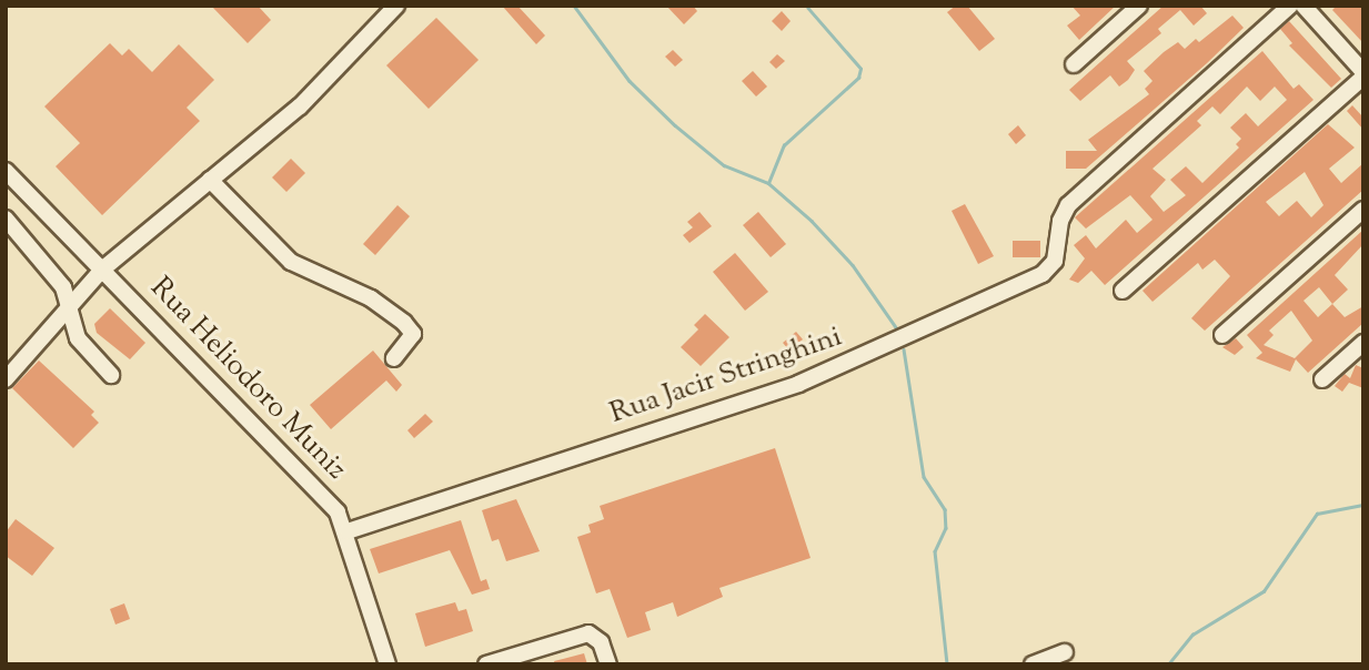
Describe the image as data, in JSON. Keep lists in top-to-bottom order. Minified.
{"streets":{"street":["Rua Jacir Stringhini","Rua Heliodoro Muniz"]},"crossings":[["Rua Jacir Stringhini","Rua Heliodoro Muniz"]]}
